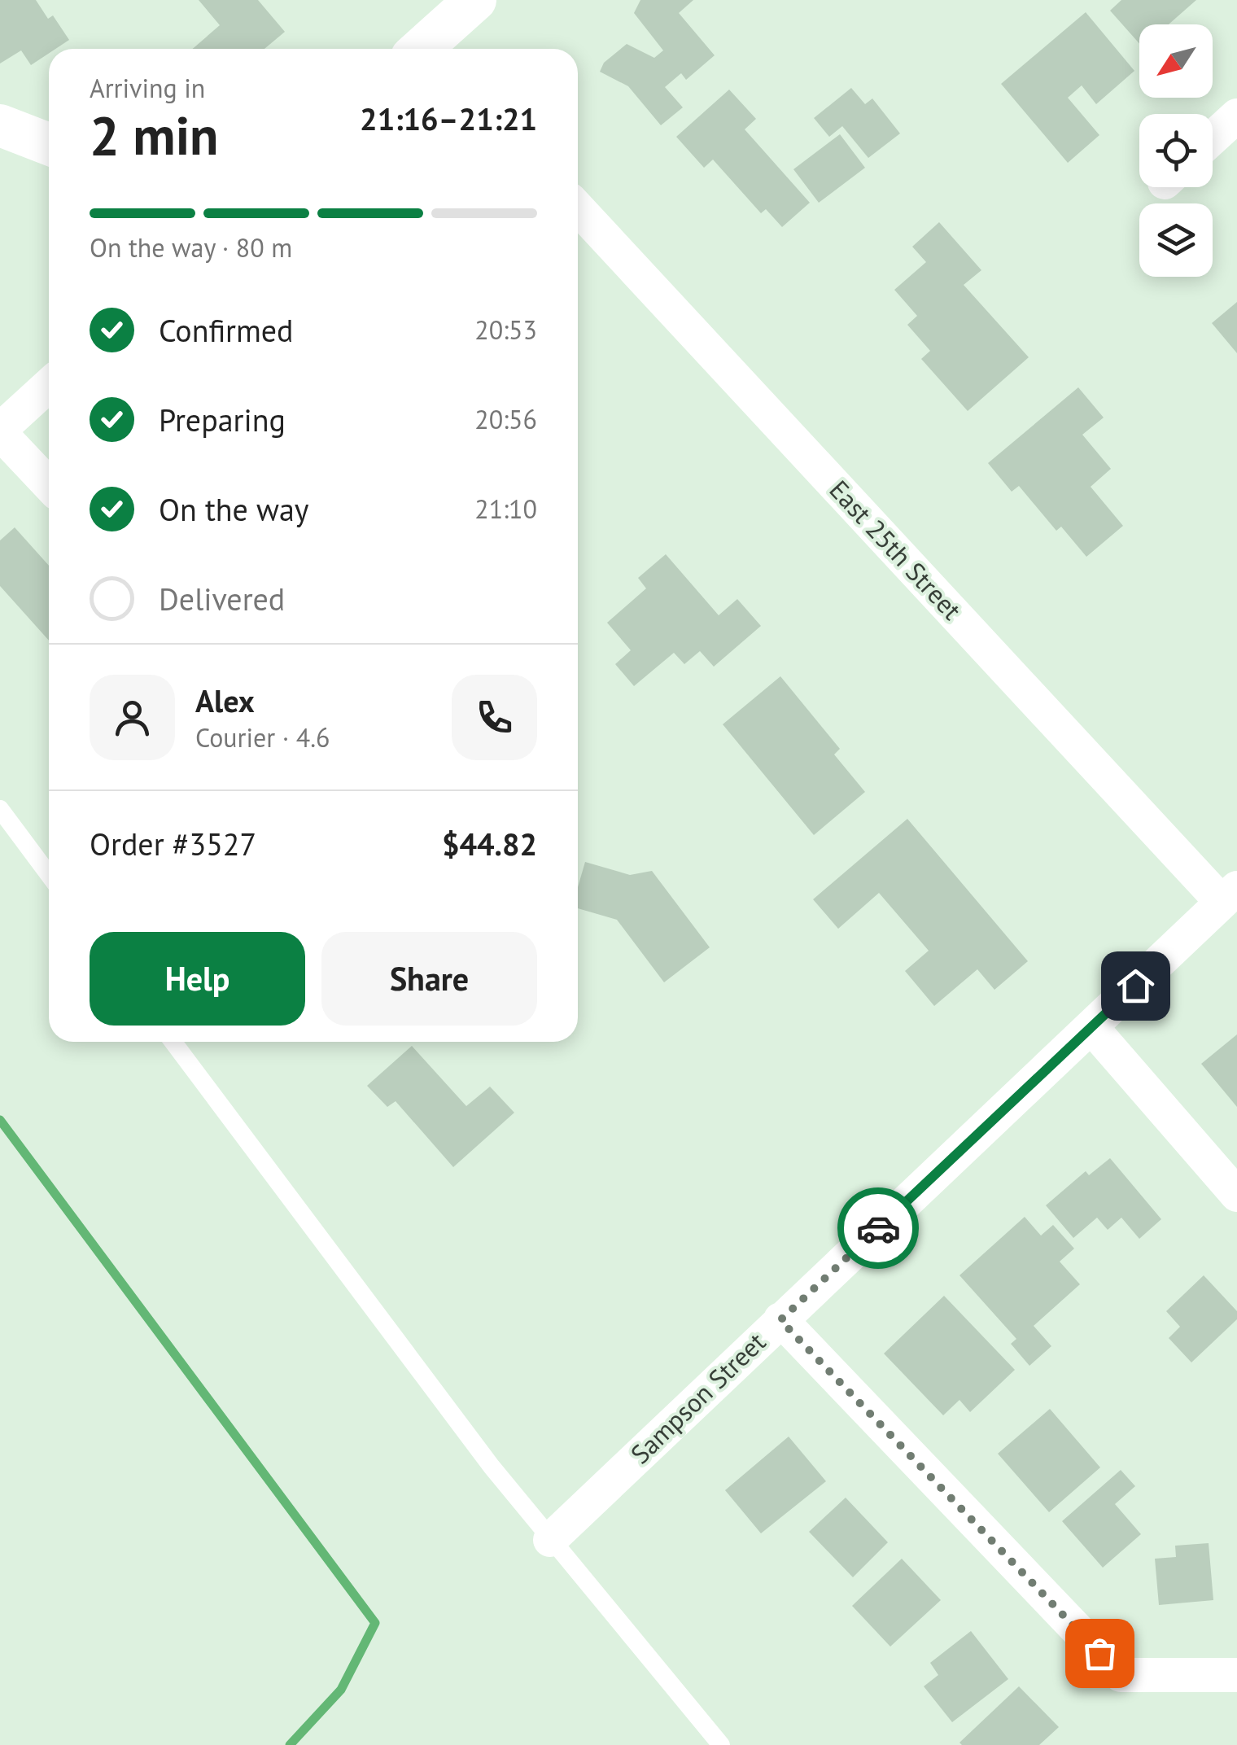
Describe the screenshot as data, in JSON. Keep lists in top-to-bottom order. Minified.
{"streets":{"street":["East 25th Street","Sampson Street"]},"crossings":[["East 25th Street","Sampson Street"]],"north":"bottom left","page":{"heading":["2 min","Arriving in","21:16–21:21"],"panel":["Alex","Courier · 4.6","Order #3527","$44.82"],"bar":"On the way · 80 m","list":[["Confirmed","20:53"],["Preparing","20:56"],["On the way","21:10"],"Delivered"],"buttons":["Help","Share"]}}
